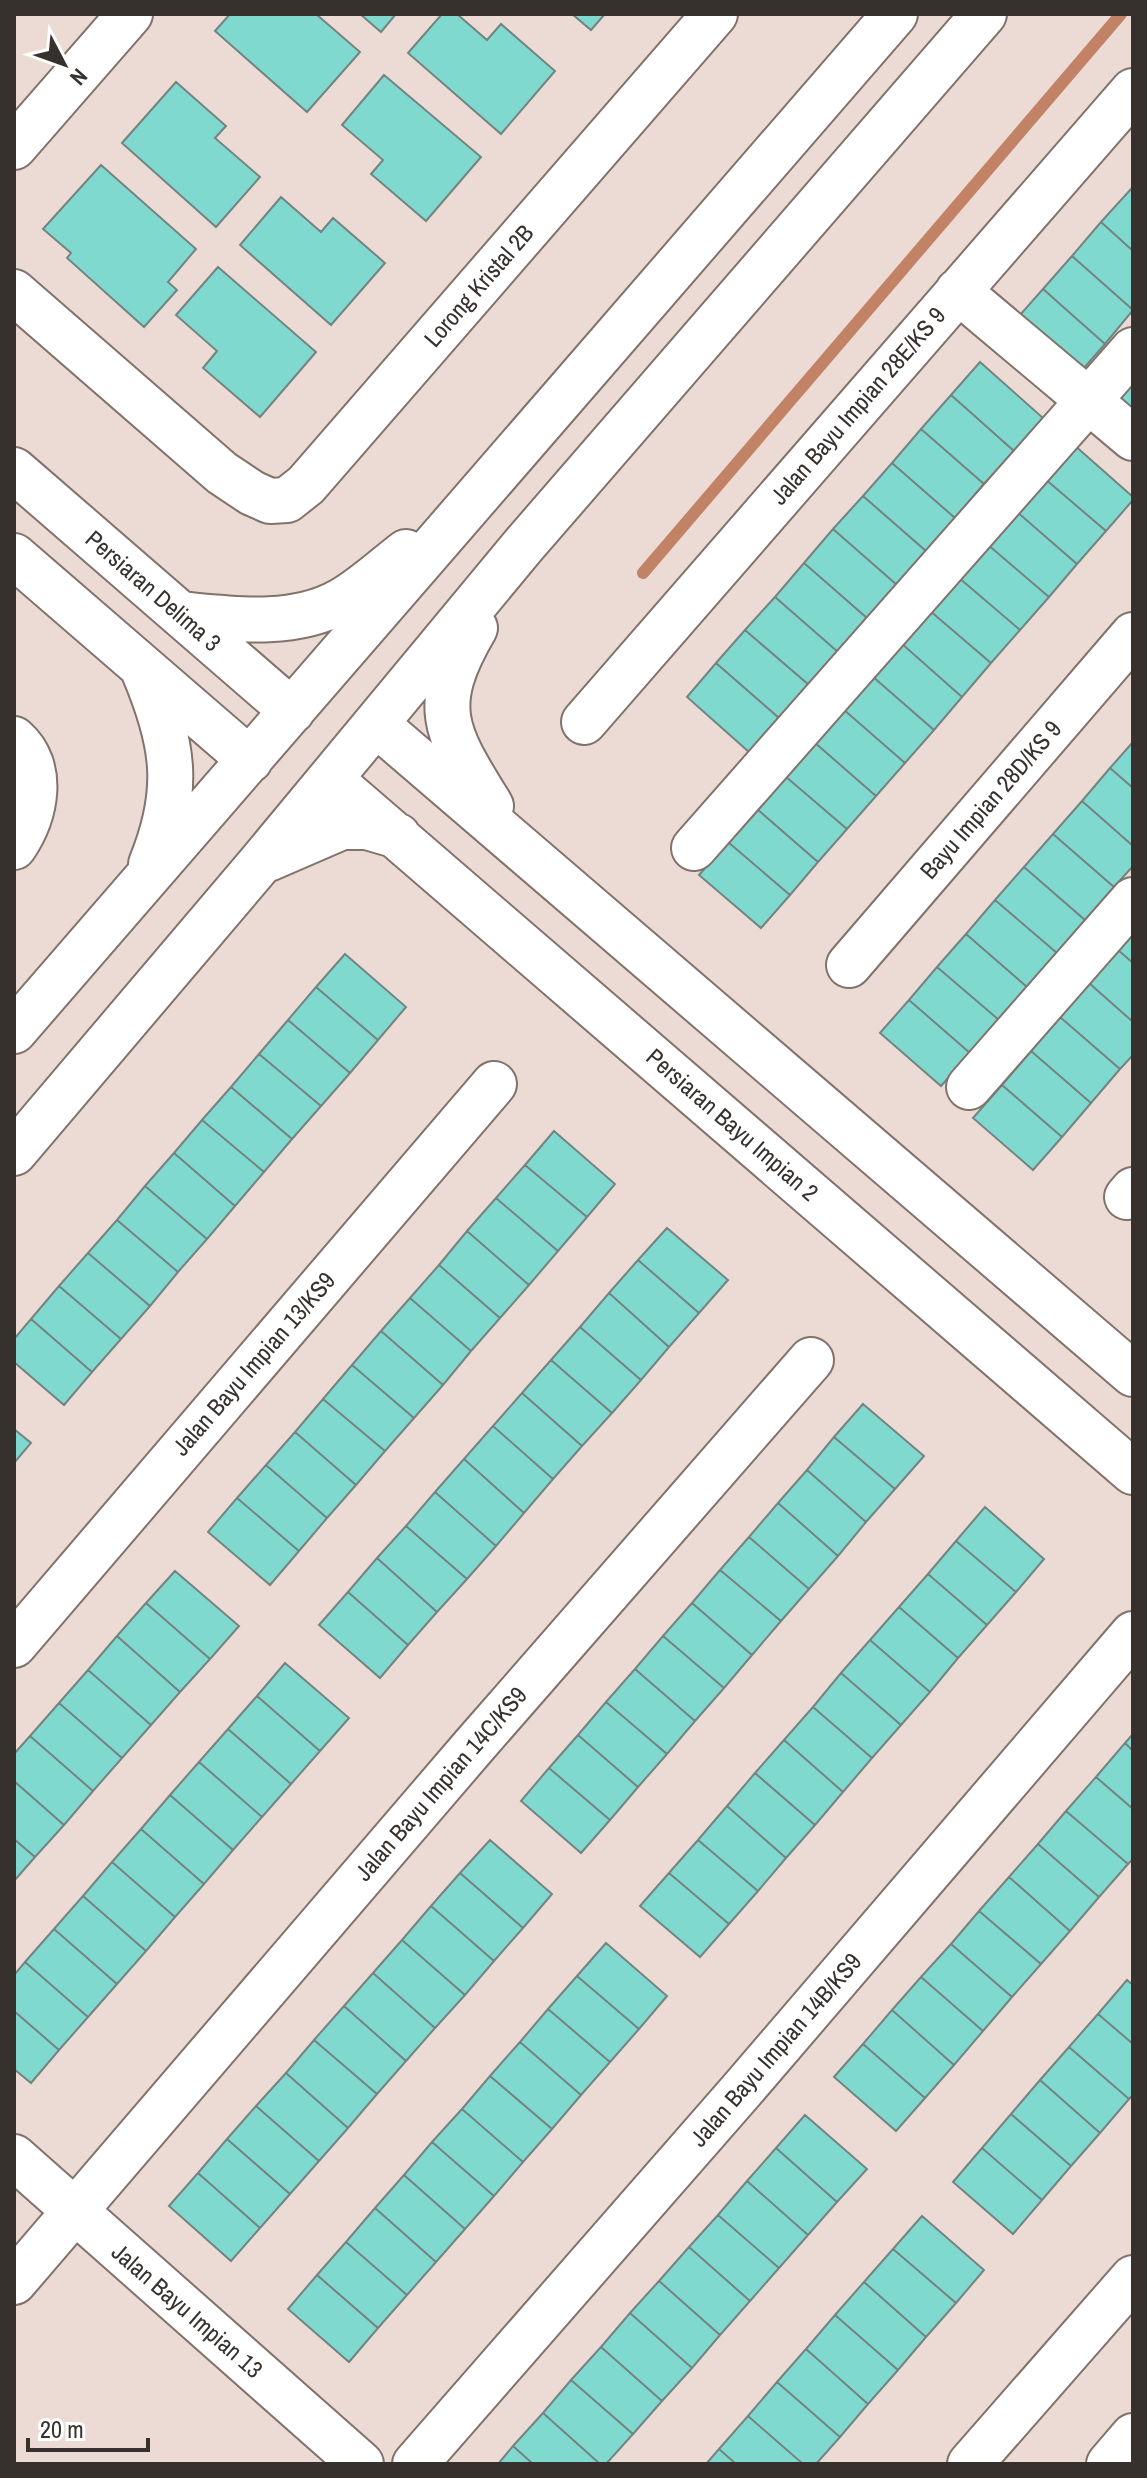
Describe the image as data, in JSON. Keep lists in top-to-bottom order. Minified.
{"streets":{"street":["Lorong Kristal 2B","Jalan Bayu Impian 28E/KS 9","Persiaran Delima 3","Bayu Impian 28D/KS 9","Persiaran Bayu Impian 2","Jalan Bayu Impian 13/KS9","Jalan Bayu Impian 14C/KS9","Jalan Bayu Impian 14B/KS9","Jalan Bayu Impian 13"]},"crossings":[["Jalan Bayu Impian 14C/KS9","Jalan Bayu Impian 13"]],"scale_bar":"20 m","north":"bottom right"}
